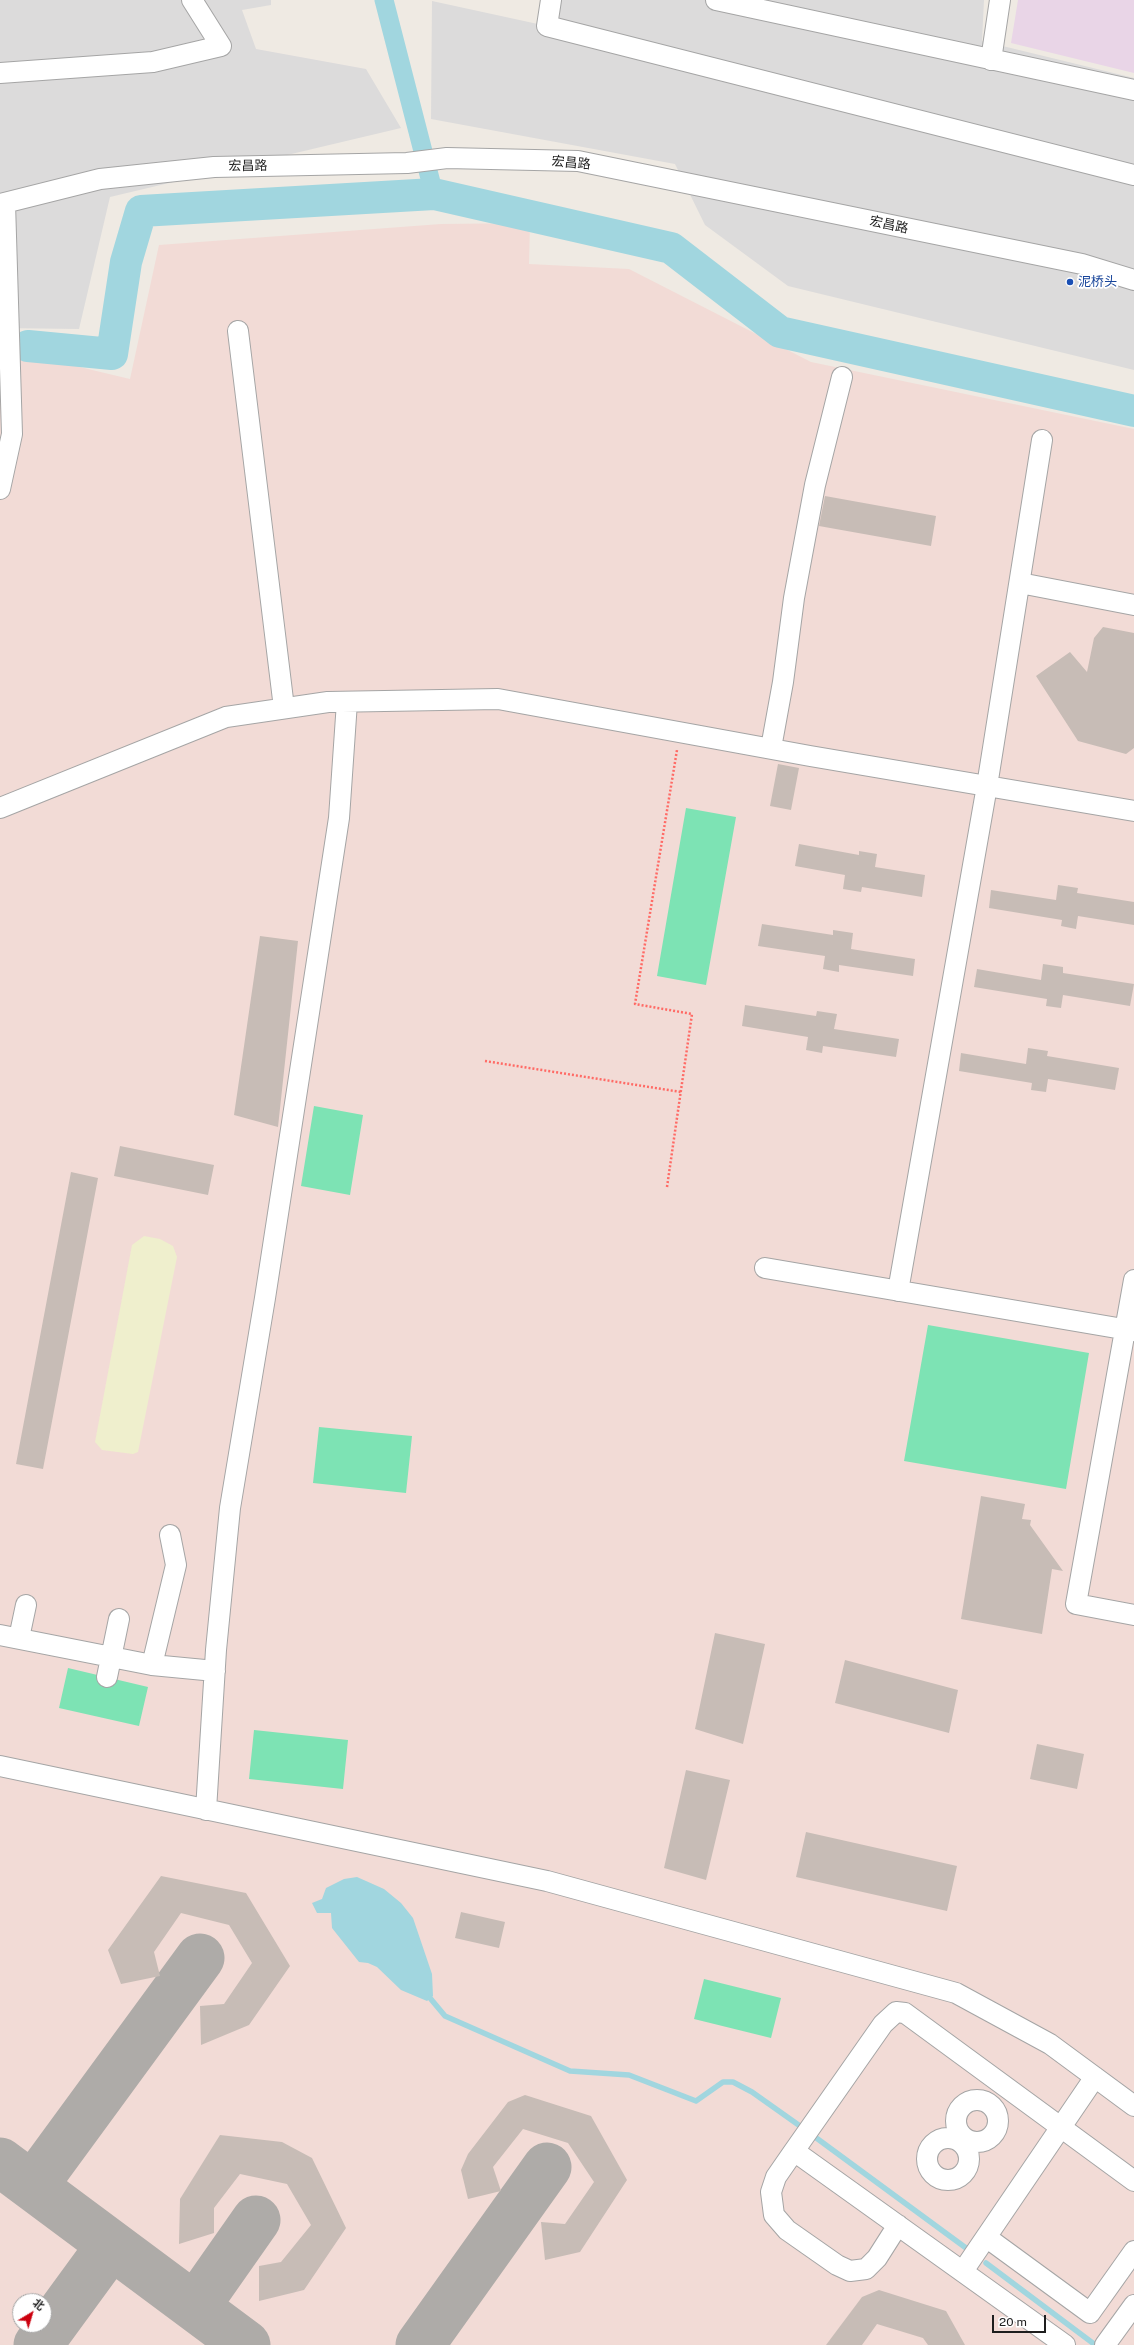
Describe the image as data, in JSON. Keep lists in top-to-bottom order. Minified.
{"streets":{"street":["宏昌路"]},"places":["泥桥头"],"scale_bar":"20 m","north":"top right"}
